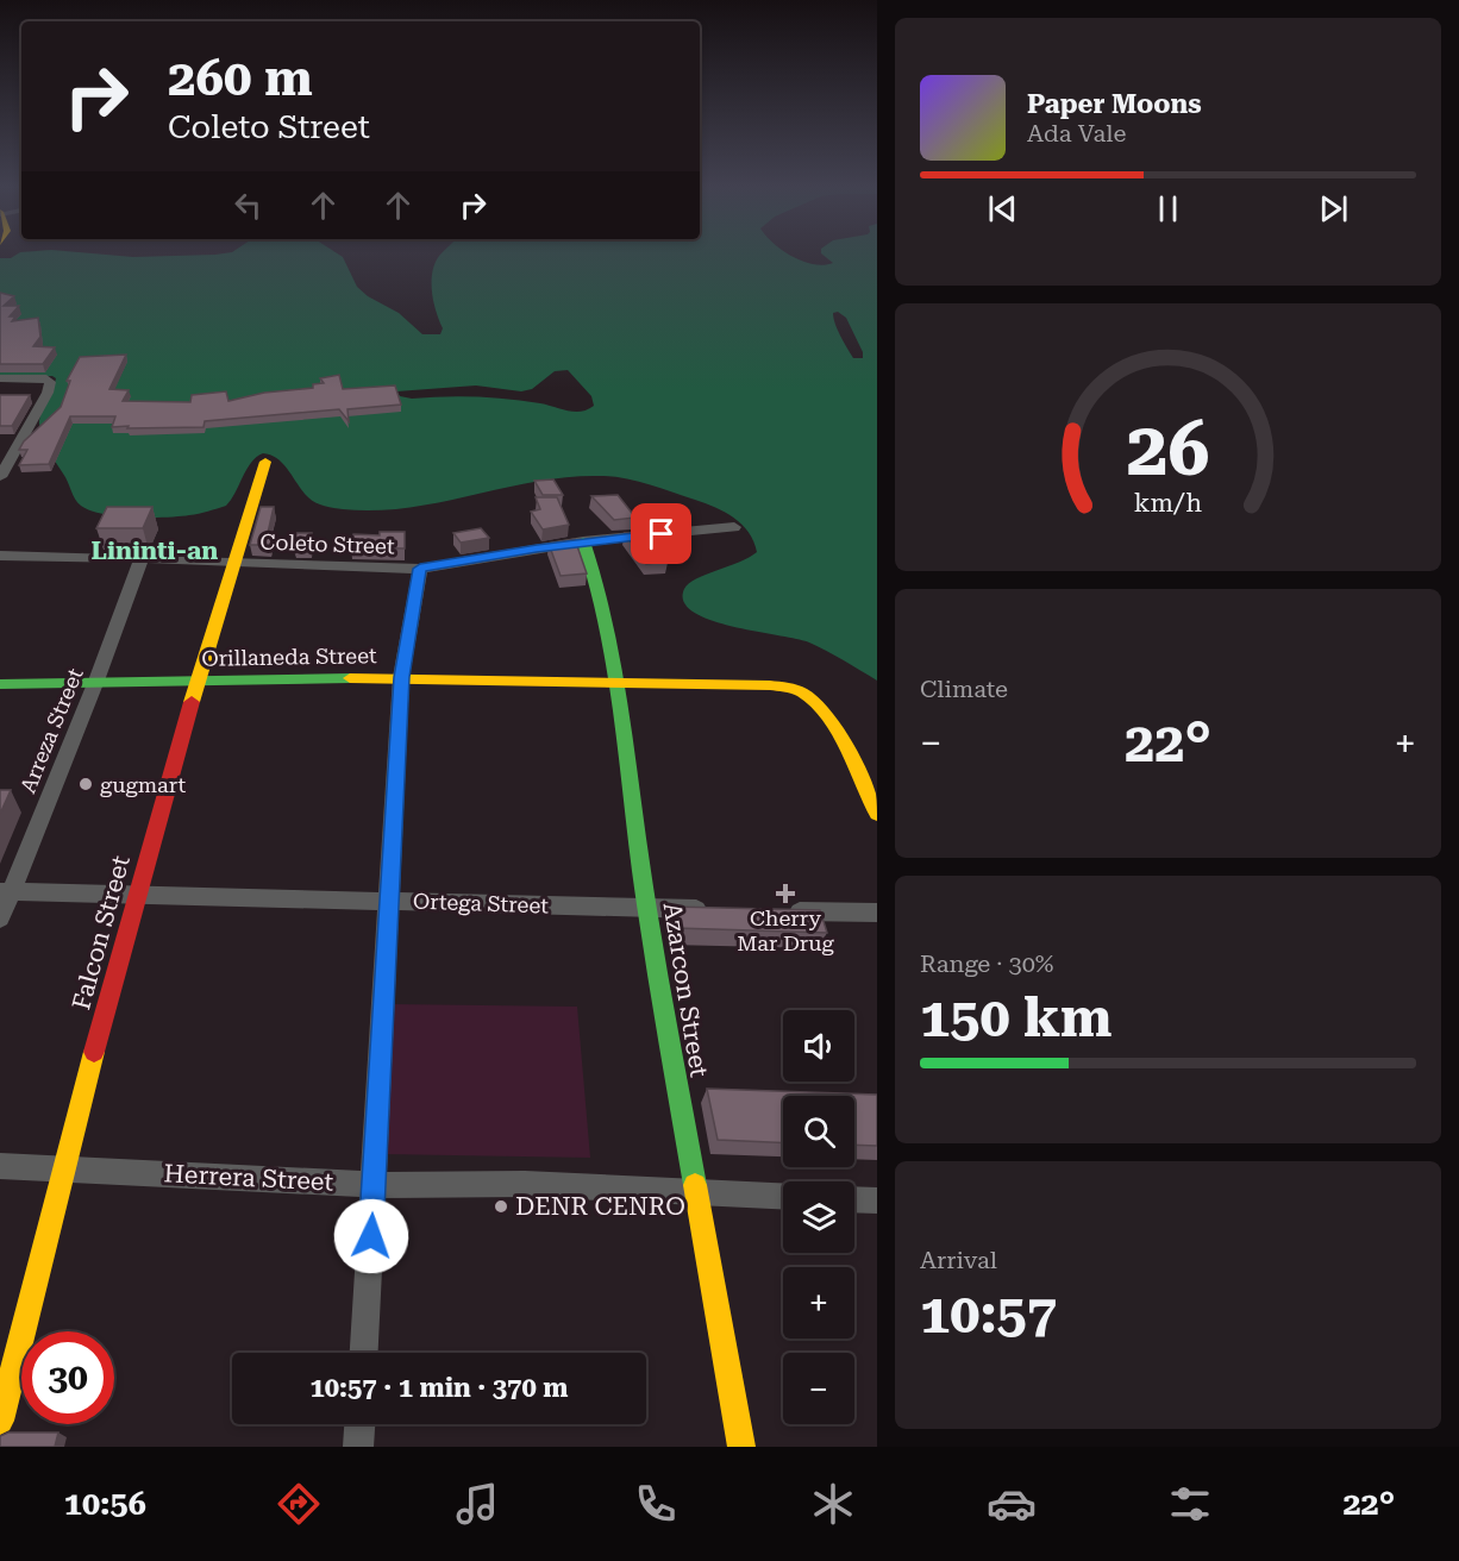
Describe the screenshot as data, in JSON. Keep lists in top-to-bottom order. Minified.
{"streets":{"street":["Coleto Street","Orillaneda Street","Arreza Street","Ortega Street","Falcon Street","Azarcon Street","Herrera Street"]},"crossings":[["Coleto Street","Arreza Street"],["Coleto Street","Falcon Street"],["Coleto Street","Azarcon Street"],["Orillaneda Street","Arreza Street"],["Orillaneda Street","Falcon Street"],["Orillaneda Street","Azarcon Street"],["Arreza Street","Ortega Street"],["Ortega Street","Falcon Street"],["Ortega Street","Azarcon Street"],["Falcon Street","Herrera Street"],["Azarcon Street","Herrera Street"]],"districts":["Lininti-an"],"places":{"other":["gugmart","DENR CENRO"],"health":["Cherry Mar Drug"]},"page":{"turn":["260 m","Coleto Street"],"song":["Paper Moons","Ada Vale"],"tile":["Climate",["Range · 30%","150 km"],["Arrival","10:57"]],"heat":["−","22°","+"],"map_buttons":["+","−"],"limit":"30","trip":"10:57 · 1 min · 370 m","tabs":["10:56","22°"],"gauge":["26","km/h"]}}
